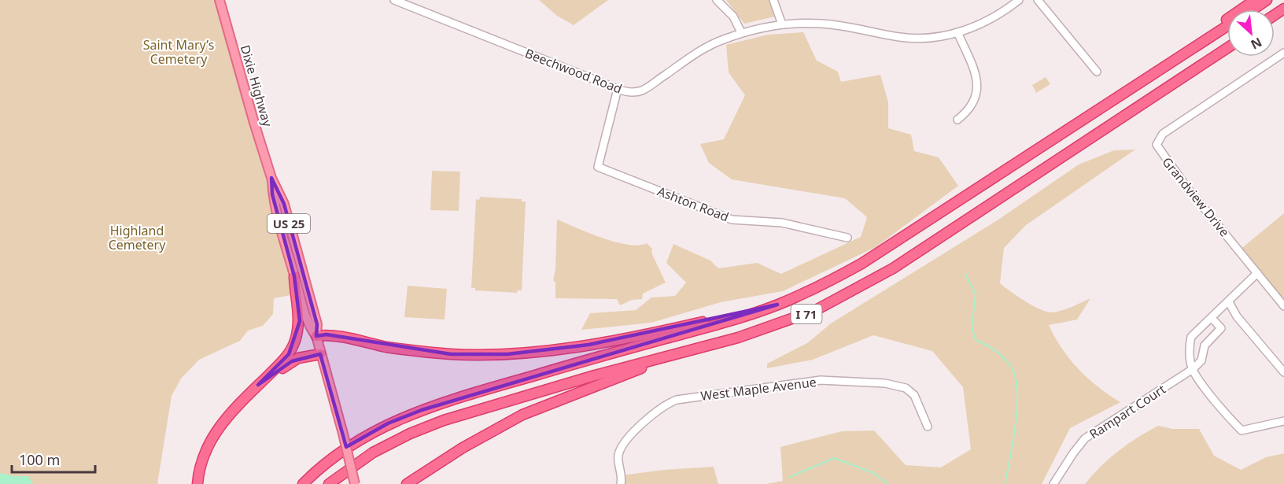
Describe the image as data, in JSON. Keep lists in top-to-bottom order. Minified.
{"streets":{"highway":["I 71"],"main road":["Dixie Highway","US 25"],"street":["Beechwood Road","Grandview Drive","Ashton Road","West Maple Avenue","Rampart Court"]},"crossings":[["Beechwood Road","Ashton Road"]],"parks":["Saint Mary’s Cemetery","Highland Cemetery"],"scale_bar":"100 m","north":"bottom right"}
